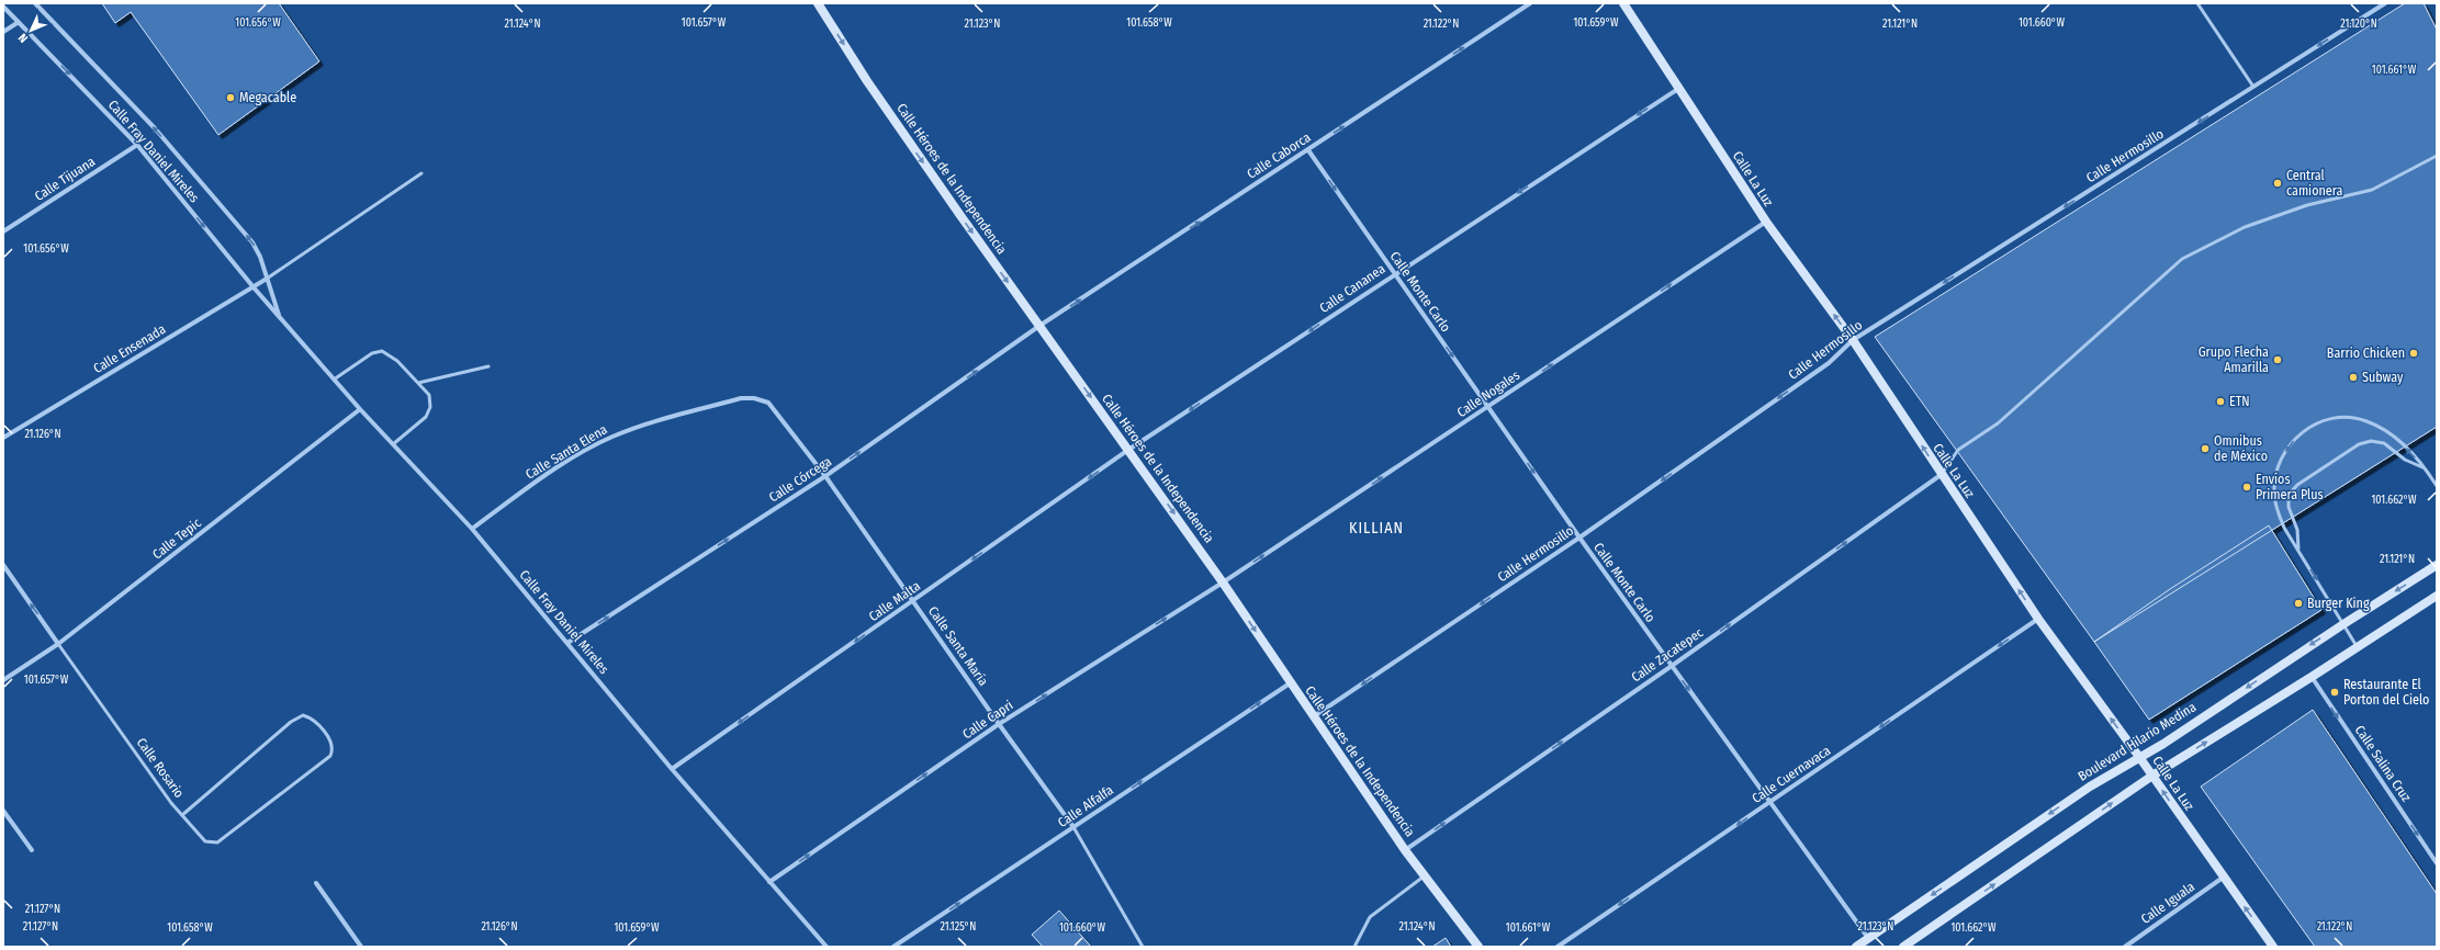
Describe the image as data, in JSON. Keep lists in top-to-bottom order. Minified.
{"streets":{"street":["Calle Fray Daniel Mireles","Calle Caborca","Calle Hermosillo","Calle Tijuana","Calle Héroes de la Independencia","Calle La Luz","Calle Cananea","Calle Monte Carlo","Calle Ensenada","Calle Nogales","Calle Santa Elena","Calle Córcega","Calle Tepic","Calle Malta","Calle Santa María","Calle Zacatepec","Calle Capri","Boulevard Hilario Medina","Calle Salina Cruz","Calle Rosario","Calle Cuernavaca","Calle Alfalfa","Calle Iguala"]},"crossings":[["Calle Fray Daniel Mireles","Calle Tijuana"],["Calle Fray Daniel Mireles","Calle Ensenada"],["Calle Fray Daniel Mireles","Calle Santa Elena"],["Calle Fray Daniel Mireles","Calle Córcega"],["Calle Fray Daniel Mireles","Calle Tepic"],["Calle Fray Daniel Mireles","Calle Malta"],["Calle Fray Daniel Mireles","Calle Capri"],["Calle Caborca","Calle Héroes de la Independencia"],["Calle Caborca","Calle Monte Carlo"],["Calle Caborca","Calle Córcega"],["Calle Hermosillo","Calle Héroes de la Independencia"],["Calle Hermosillo","Calle La Luz"],["Calle Hermosillo","Calle Monte Carlo"],["Calle Héroes de la Independencia","Calle Cananea"],["Calle Héroes de la Independencia","Calle Nogales"],["Calle Héroes de la Independencia","Calle Córcega"],["Calle Héroes de la Independencia","Calle Malta"],["Calle Héroes de la Independencia","Calle Zacatepec"],["Calle Héroes de la Independencia","Calle Capri"],["Calle Héroes de la Independencia","Calle Alfalfa"],["Calle La Luz","Calle Cananea"],["Calle La Luz","Calle Nogales"],["Calle La Luz","Calle Zacatepec"],["Calle La Luz","Boulevard Hilario Medina"],["Calle La Luz","Calle Cuernavaca"],["Calle La Luz","Calle Iguala"],["Calle Cananea","Calle Monte Carlo"],["Calle Cananea","Calle Malta"],["Calle Monte Carlo","Calle Nogales"],["Calle Monte Carlo","Calle Zacatepec"],["Calle Monte Carlo","Boulevard Hilario Medina"],["Calle Monte Carlo","Calle Cuernavaca"],["Calle Nogales","Calle Capri"],["Calle Santa Elena","Calle Santa María"],["Calle Córcega","Calle Santa María"],["Calle Tepic","Calle Rosario"],["Calle Malta","Calle Santa María"],["Calle Santa María","Calle Capri"],["Calle Santa María","Calle Alfalfa"]],"one_way":["Calle Caborca","Calle Hermosillo","Calle Héroes de la Independencia","Calle La Luz","Calle Cananea","Calle Monte Carlo","Calle Nogales","Calle Córcega","Calle Malta","Calle Zacatepec","Calle Capri","Calle Salina Cruz","Calle Cuernavaca","Calle Alfalfa"],"districts":["KILLIAN"],"places":["Megacable","Central camionera","Barrio Chicken","Grupo Flecha Amarilla","Subway","ETN","Omnibus de México","Envíos Primera Plus","Burger King","Restaurante El Porton del Cielo"],"north":"bottom left","coordinates":["101.656°W","101.657°W","101.658°W","101.659°W","101.660°W","21.124°N","21.123°N","21.122°N","21.121°N","21.120°N","101.661°W","21.126°N","101.662°W","21.127°N","21.125°N"]}
